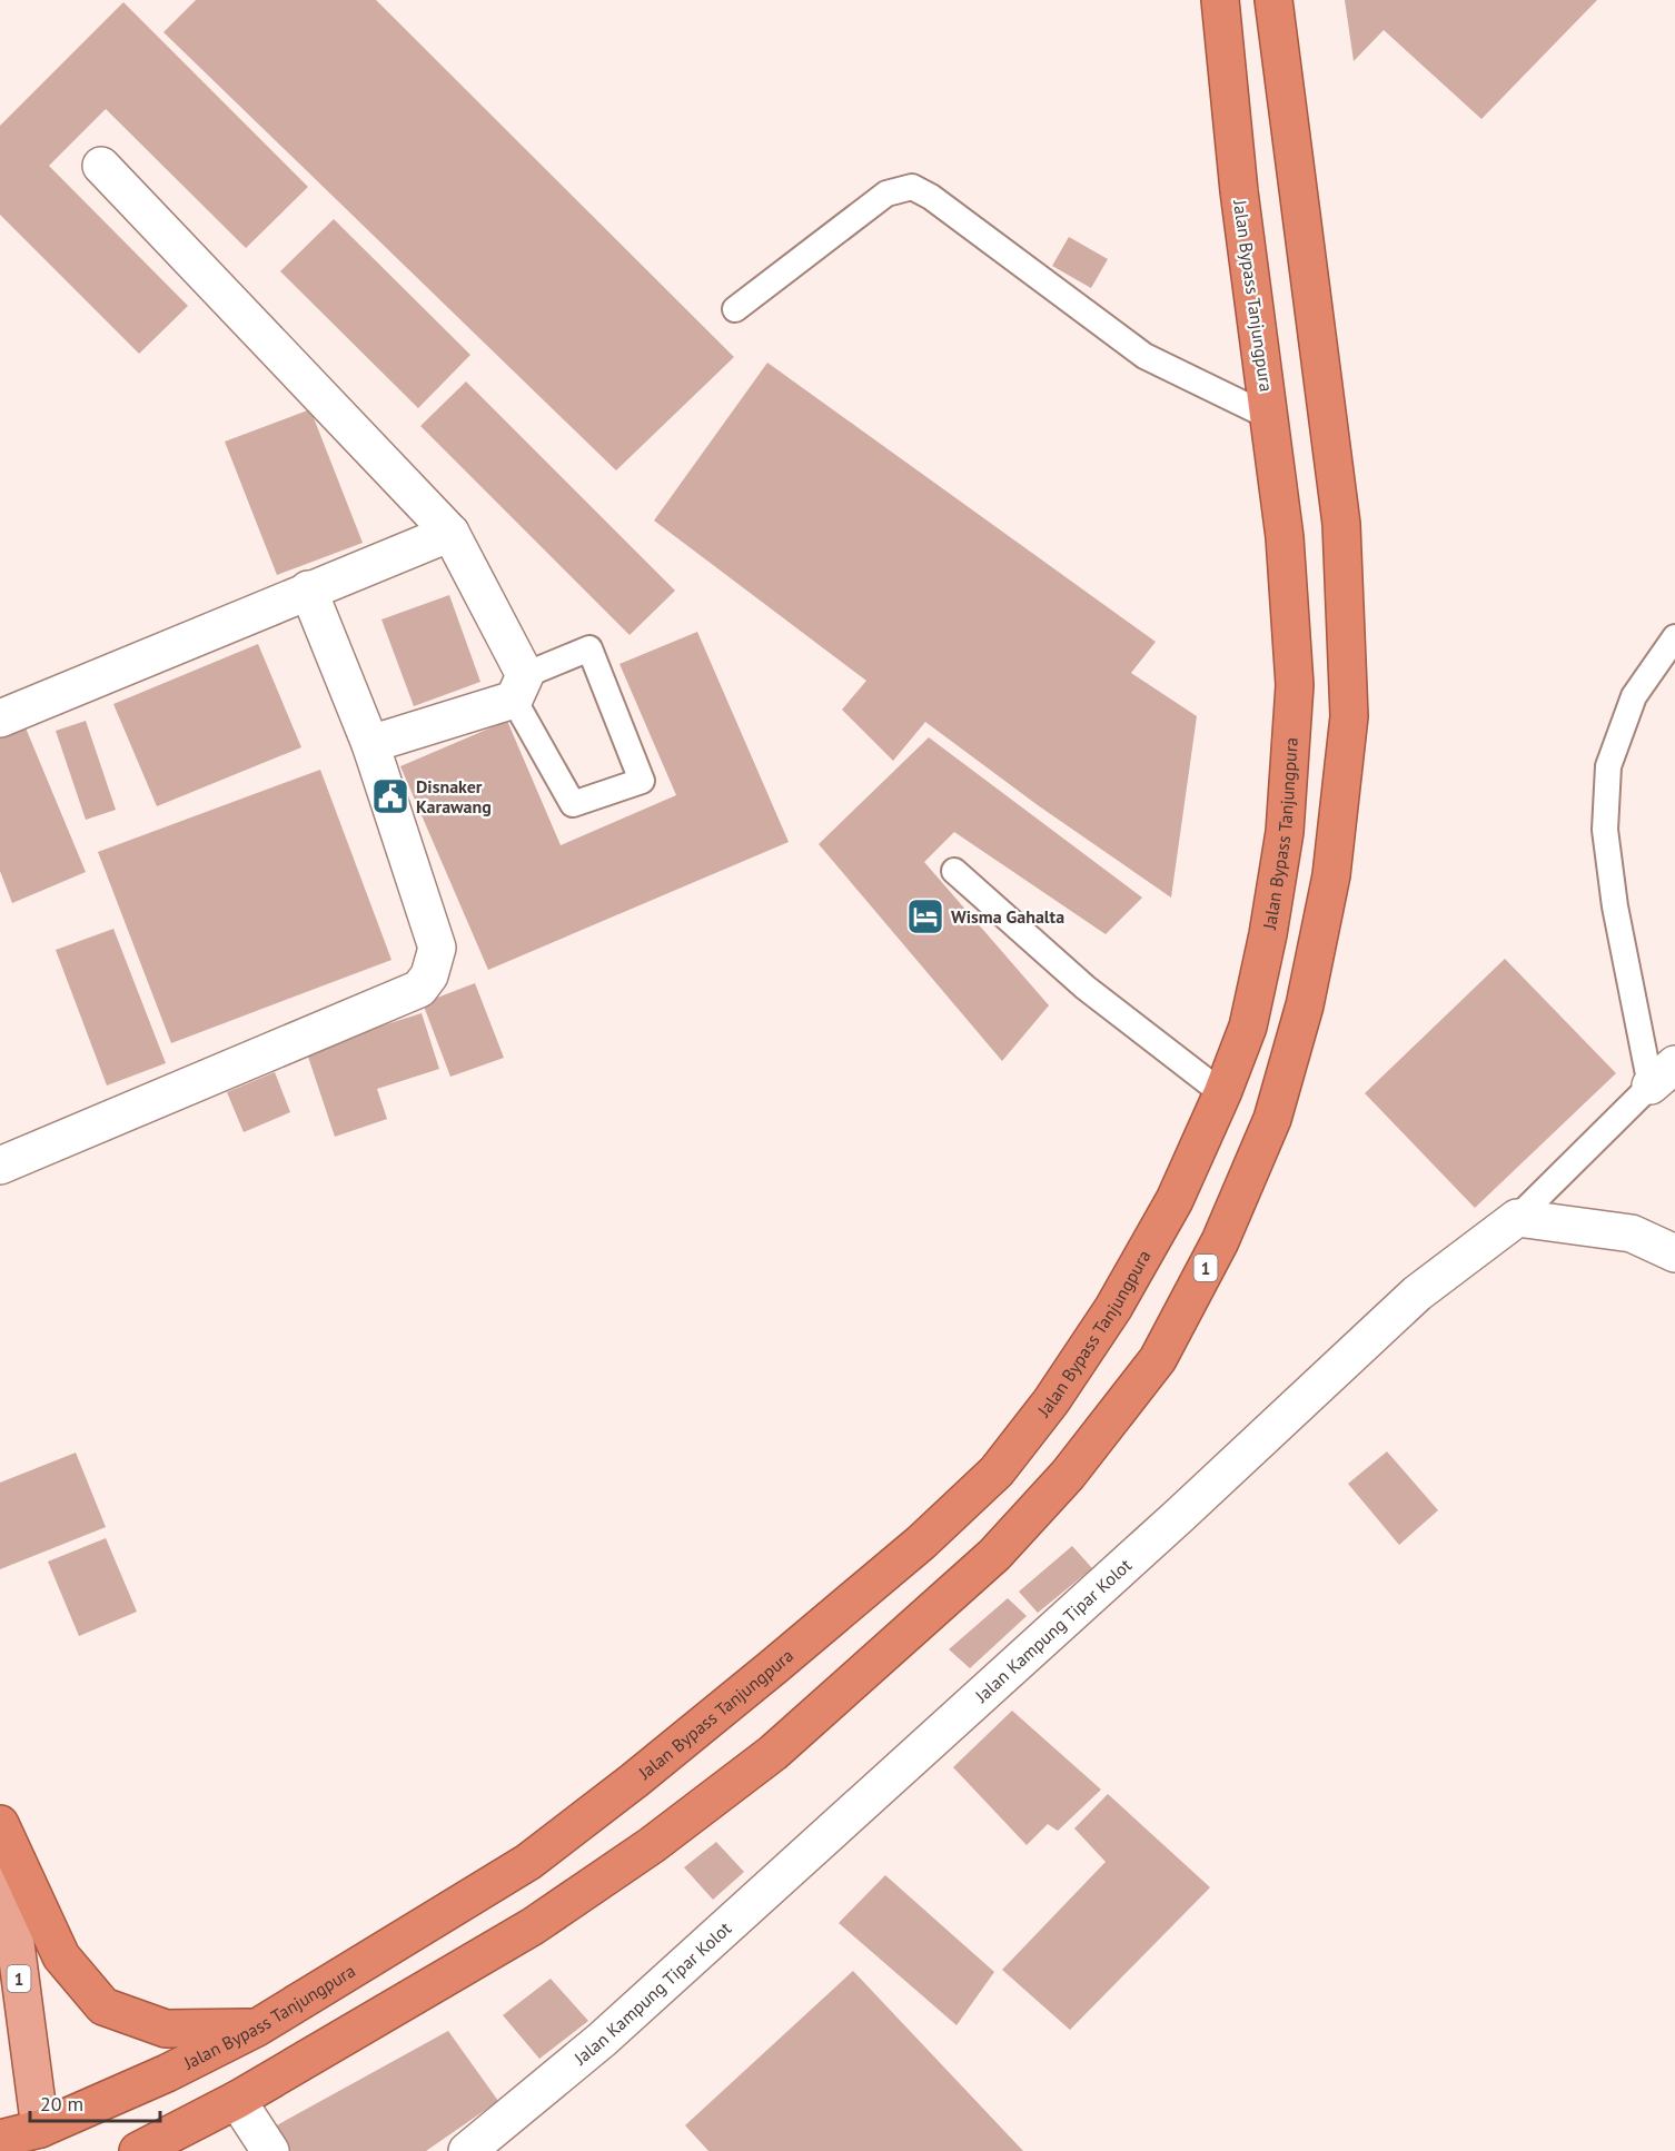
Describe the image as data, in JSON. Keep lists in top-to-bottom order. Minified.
{"streets":{"highway":["Jalan Bypass Tanjungpura","1"],"street":["Jalan Kampung Tipar Kolot"]},"crossings":[["Jalan Bypass Tanjungpura","1"]],"places":{"public building":["Disnaker Karawang"],"hotel":["Wisma Gahalta"]},"scale_bar":"20 m"}
